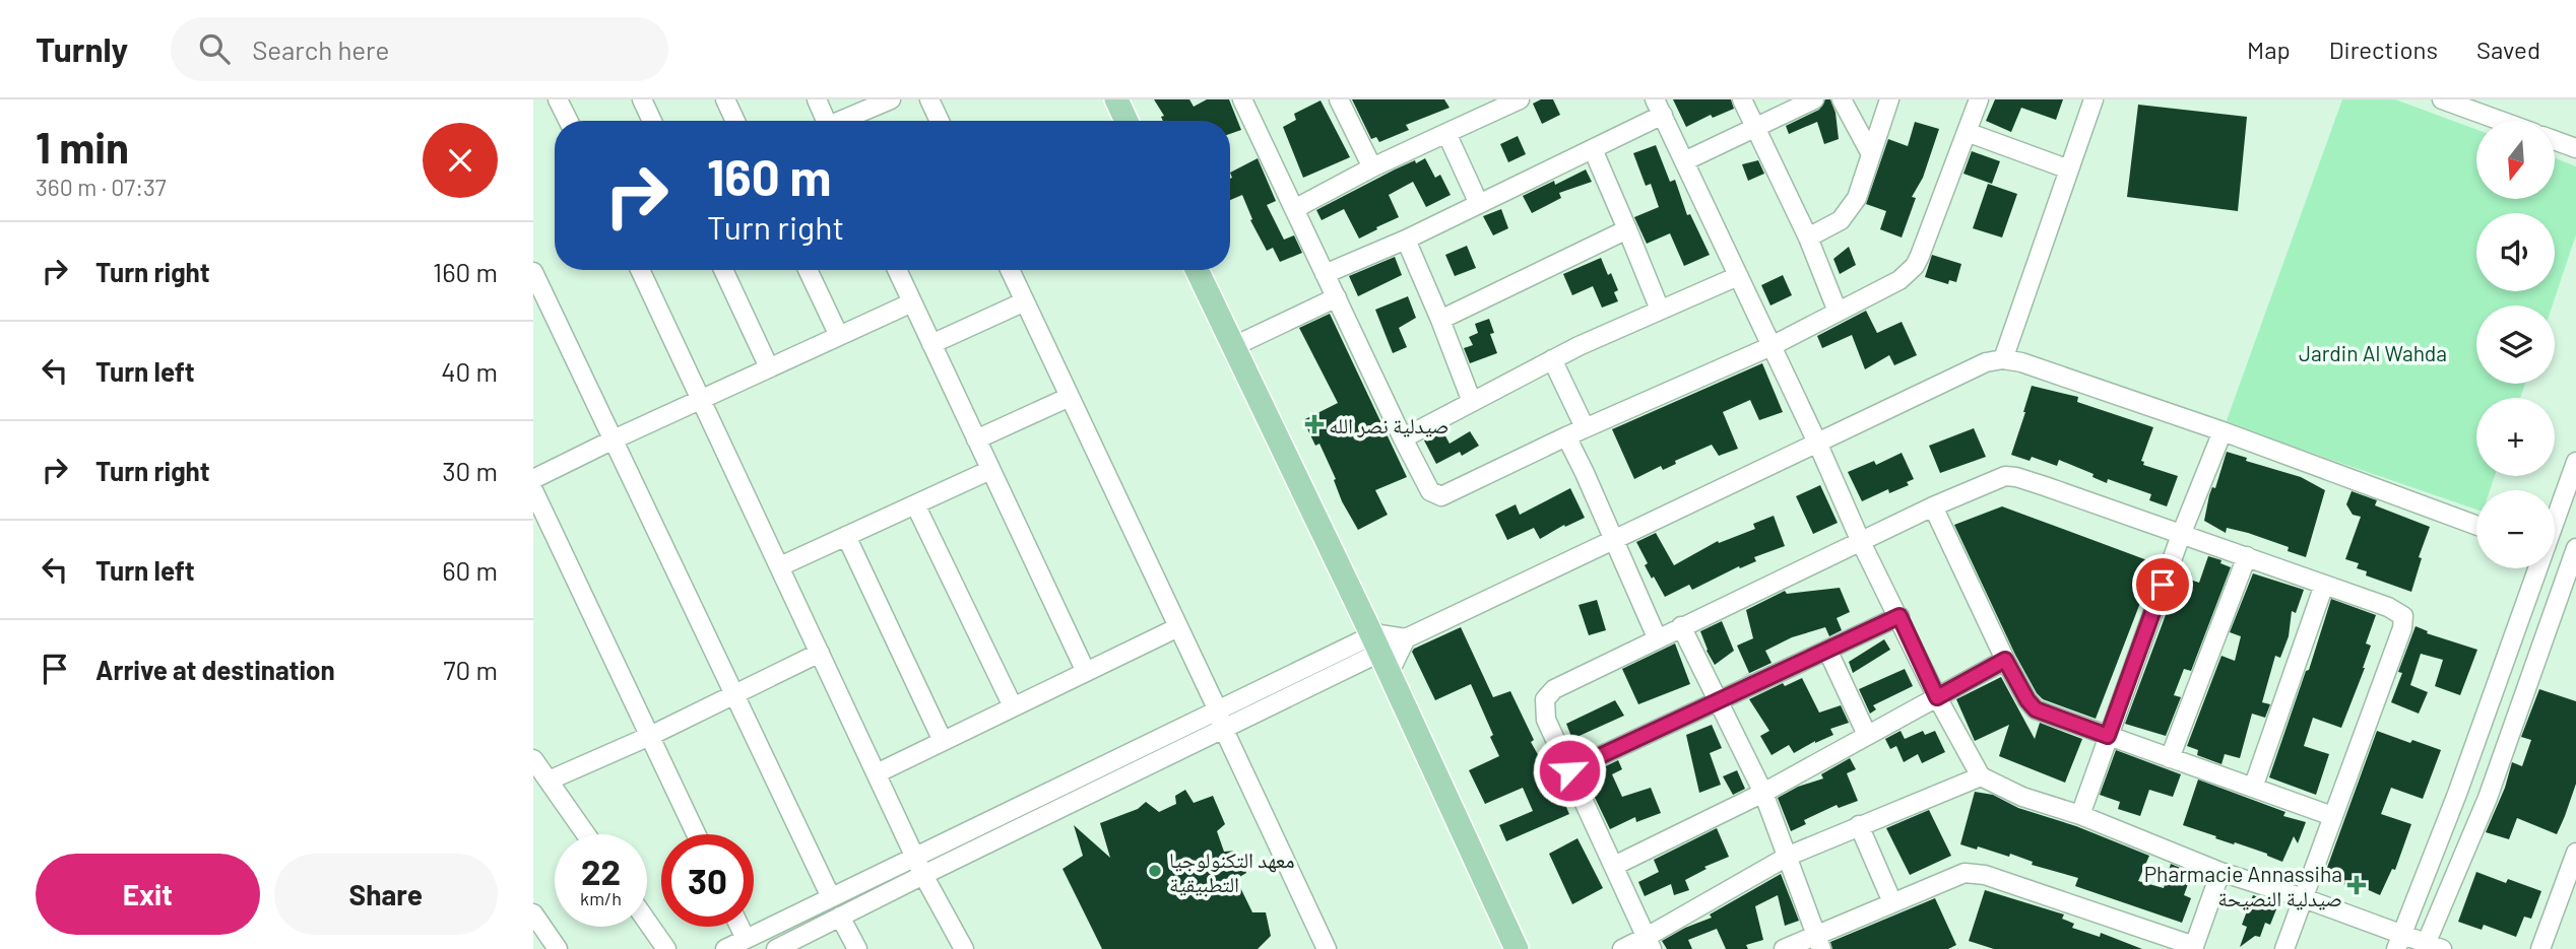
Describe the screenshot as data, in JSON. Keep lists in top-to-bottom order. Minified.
{"parks":["Jardin Al Wahda"],"places":{"health":["صيدلية نصر الله","Pharmacie Annassiha صيدلية النصيحة"],"other":["معهد التكنولوجيا التطبيقية"]},"north":"bottom","page":{"header":"Turnly","search":"Search here","nav":["Map","Directions","Saved"],"heading":["1 min","360 m · 07:37"],"map_buttons":["+","−"],"turn":["160 m","Turn right"],"list":[{"name":"Turn right","value":"160 m"},{"name":"Turn left","value":"40 m"},{"name":"Turn right","value":"30 m"},{"name":"Turn left","value":"60 m"},{"name":"Arrive at destination","value":"70 m"}],"speed":"22 km/h","limit":"30","buttons":["Exit","Share"]}}
